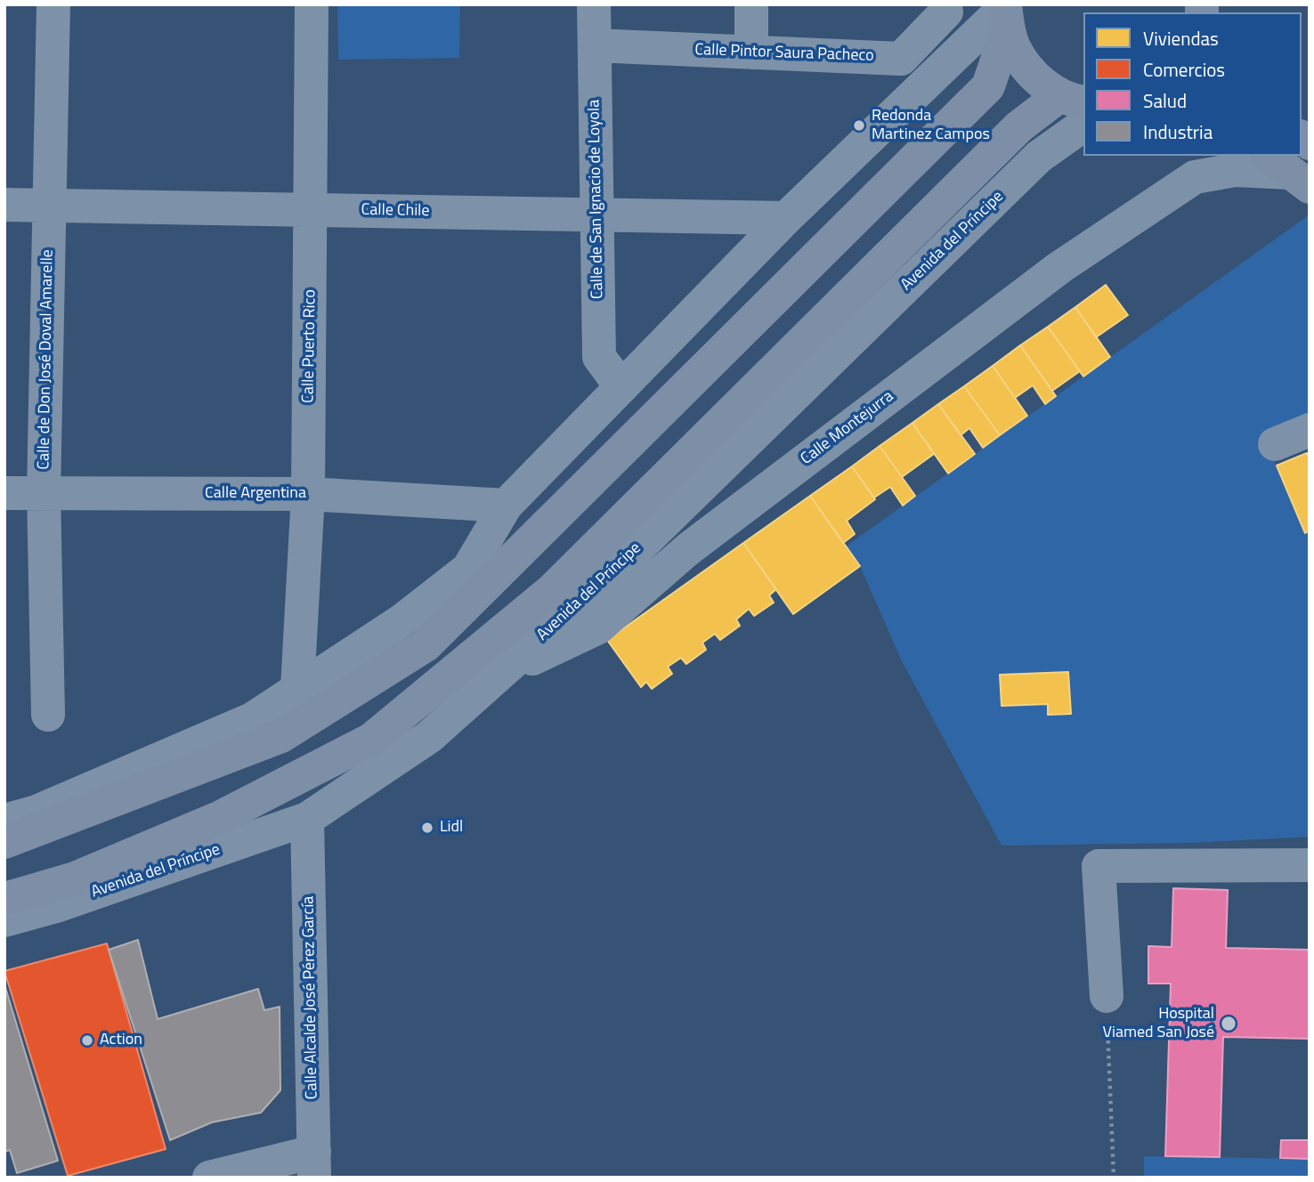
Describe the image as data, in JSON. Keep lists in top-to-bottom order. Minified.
{"streets":{"main road":["Avenida del Príncipe"],"street":["Calle Pintor Saura Pacheco","Calle de San Ignacio de Loyola","Calle Chile","Calle Puerto Rico","Calle de Don José Doval Amarelle","Calle Montejurra","Calle Argentina","Calle Alcalde José Pérez García"]},"crossings":[["Calle Pintor Saura Pacheco","Calle de San Ignacio de Loyola"],["Calle de San Ignacio de Loyola","Calle Chile"],["Calle Chile","Calle Puerto Rico"],["Calle Chile","Calle de Don José Doval Amarelle"],["Avenida del Príncipe","Calle Montejurra"],["Avenida del Príncipe","Calle Alcalde José Pérez García"],["Calle Puerto Rico","Calle Argentina"],["Calle de Don José Doval Amarelle","Calle Argentina"]],"places":["Redonda Martinez Campos","Lidl","Hospital Viamed San José","Action"],"legend":["Viviendas","Comercios","Salud","Industria"]}
